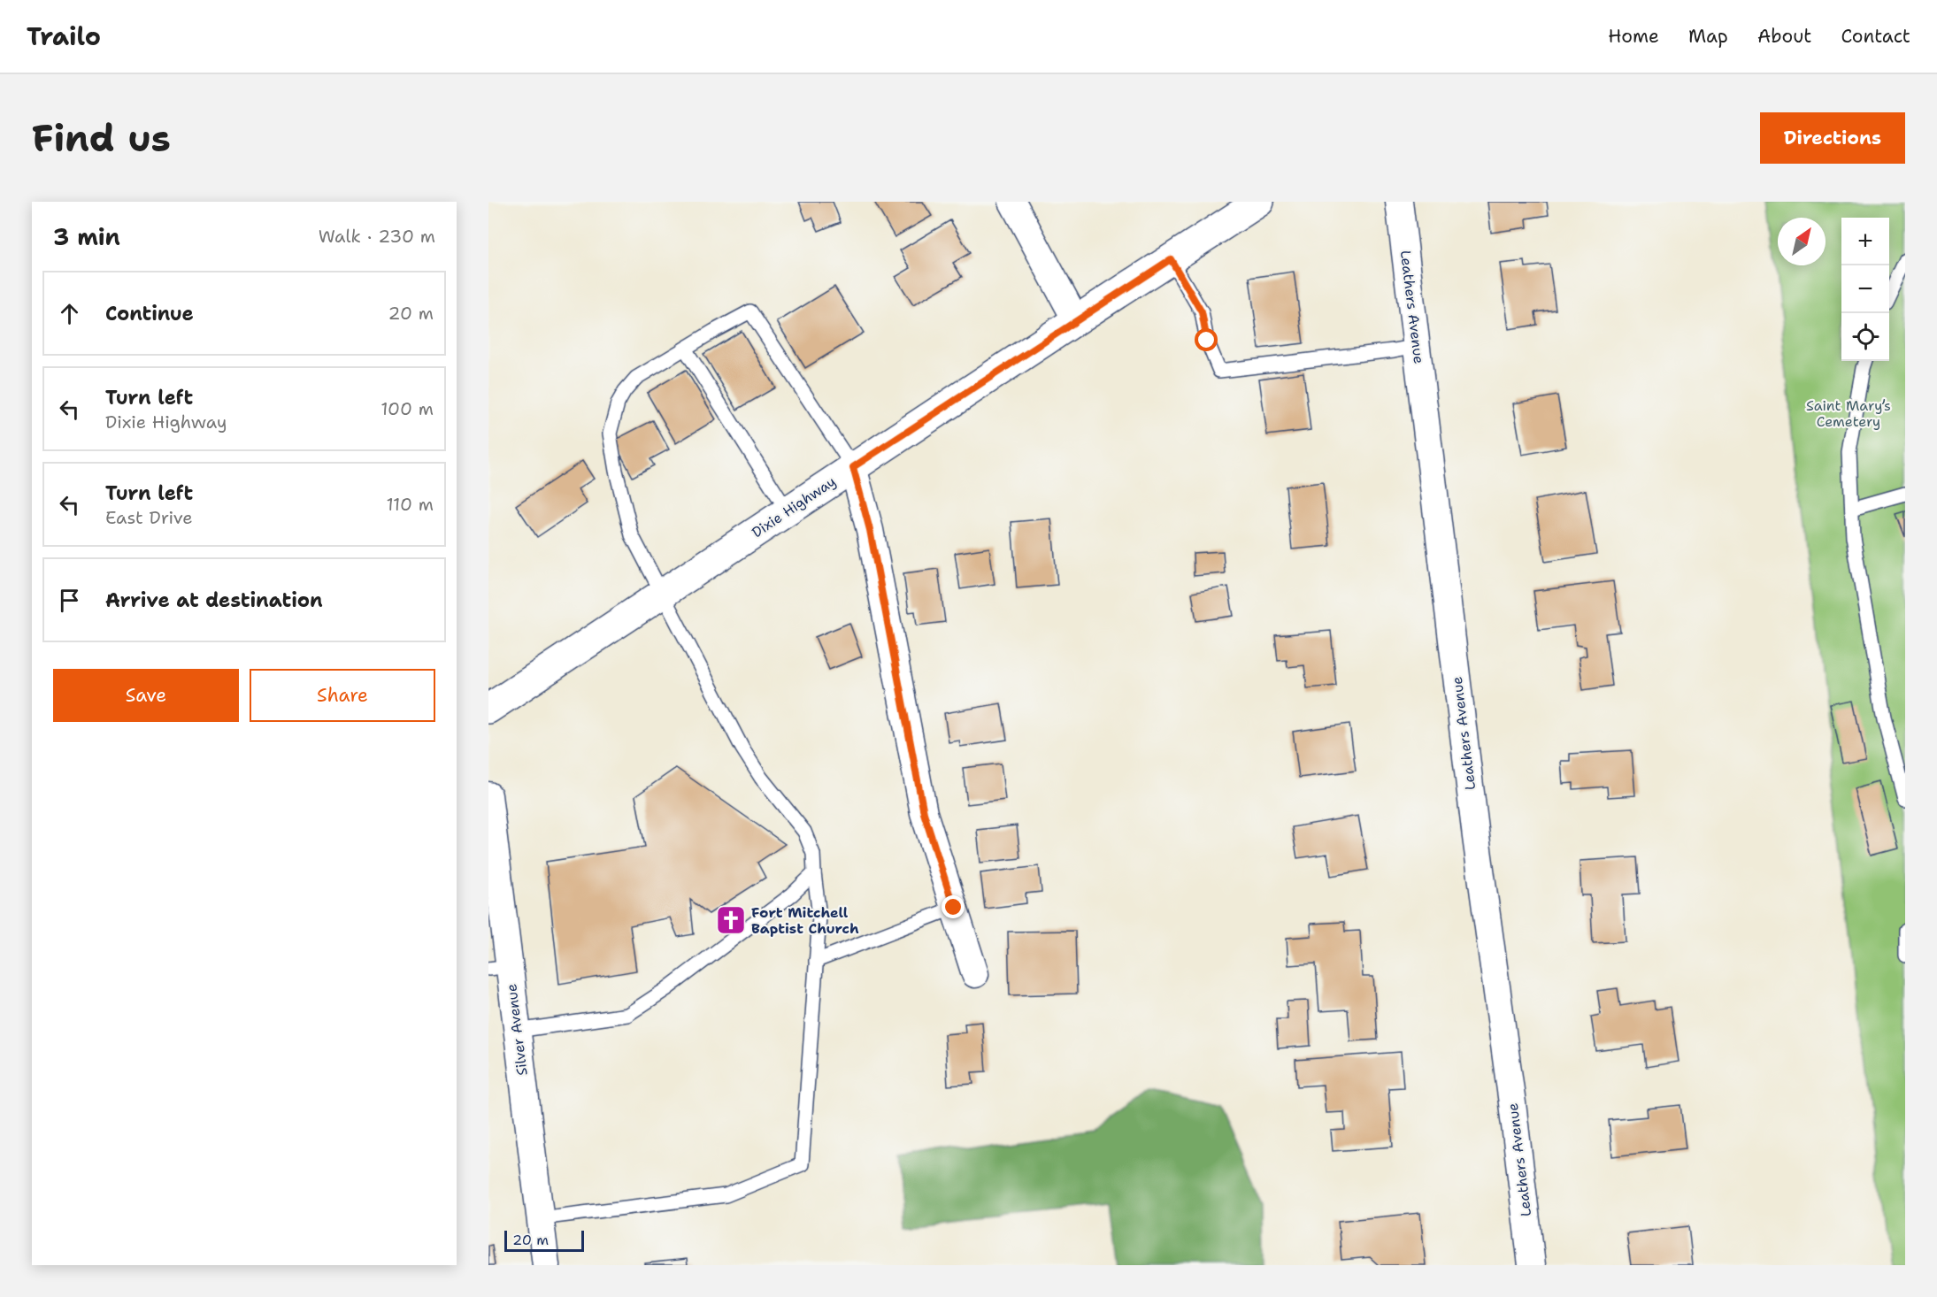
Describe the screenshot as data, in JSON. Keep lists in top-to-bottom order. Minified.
{"streets":{"main road":["Dixie Highway"],"street":["Leathers Avenue","Silver Avenue"]},"parks":["Saint Mary’s Cemetery"],"places":{"church":["Fort Mitchell Baptist Church"]},"scale_bar":"20 m","north":"top right","page":{"header":"Trailo","nav":["Home","Map","About","Contact"],"buttons":["Directions",["Save","Share"]],"title":"Find us","heading":["3 min","Walk · 230 m"],"map_buttons":["+","−"],"list":[["Continue","20 m"],["Turn left","Dixie Highway","100 m"],["Turn left","East Drive","110 m"],"Arrive at destination"],"scale":"20 m"}}
